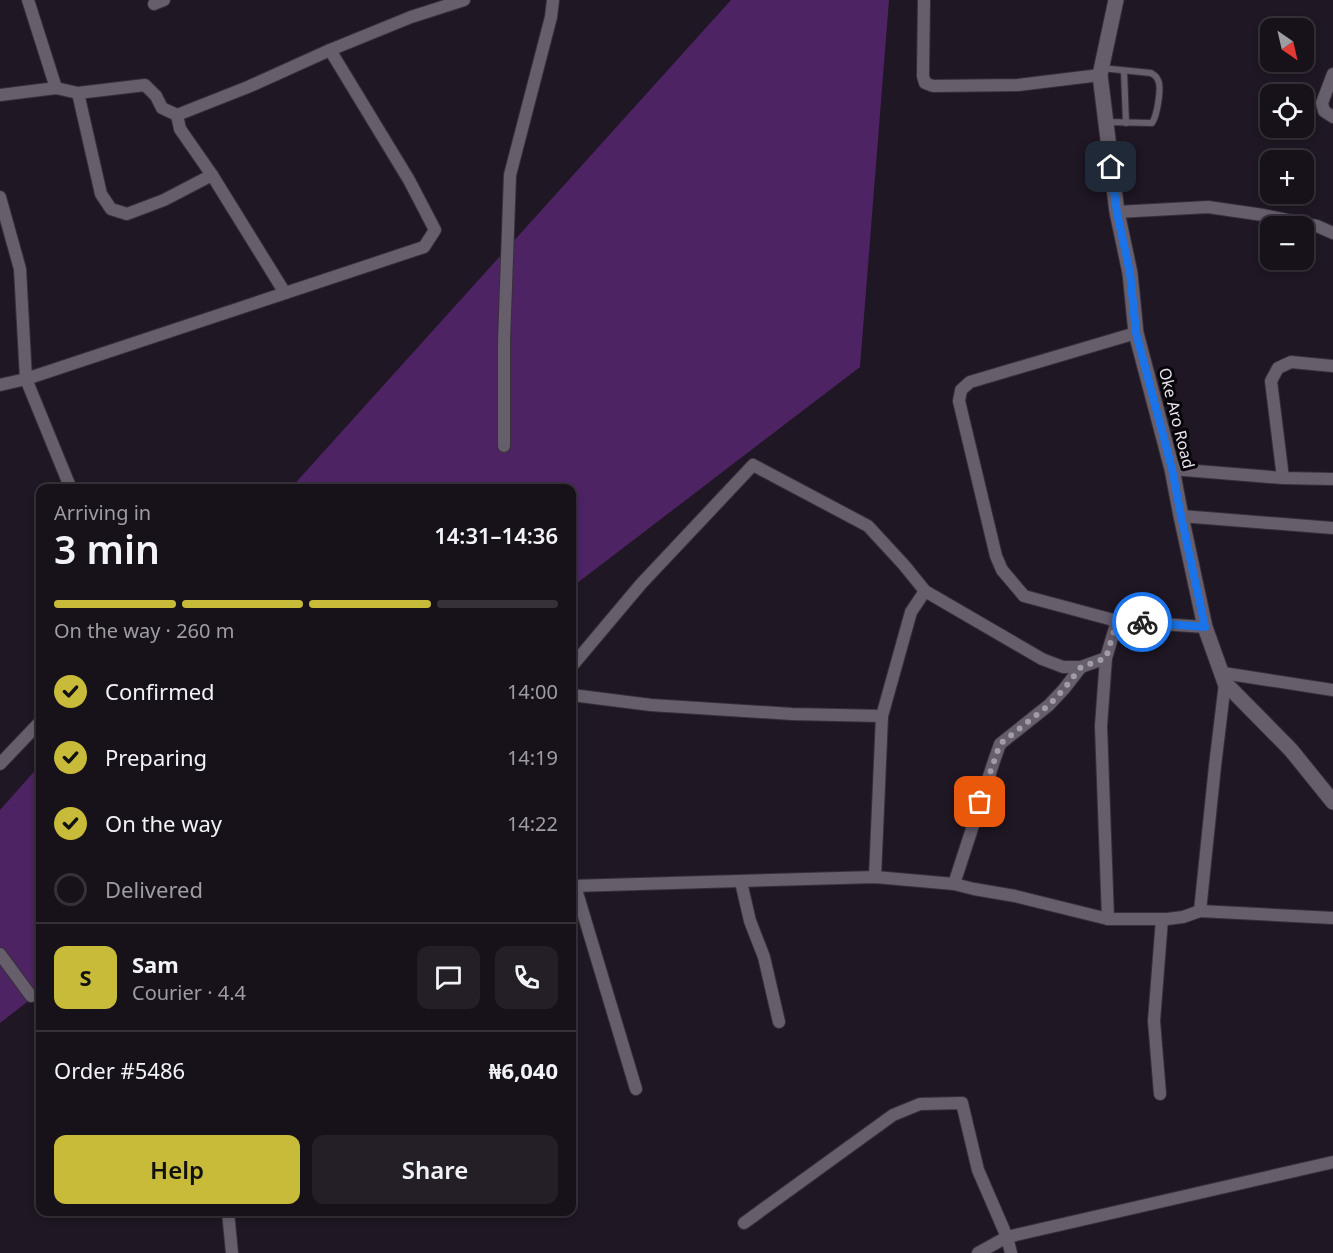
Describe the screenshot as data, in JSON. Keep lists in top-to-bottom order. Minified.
{"streets":{"main road":["Oke Aro Road"]},"north":"bottom right","page":{"map_buttons":["+","−"],"heading":["3 min","Arriving in","14:31–14:36"],"panel":["Sam","Courier · 4.4","Order #5486","₦6,040"],"bar":"On the way · 260 m","list":[["Confirmed","14:00"],["Preparing","14:19"],["On the way","14:22"],"Delivered"],"round":"S","buttons":["Help","Share"]}}
